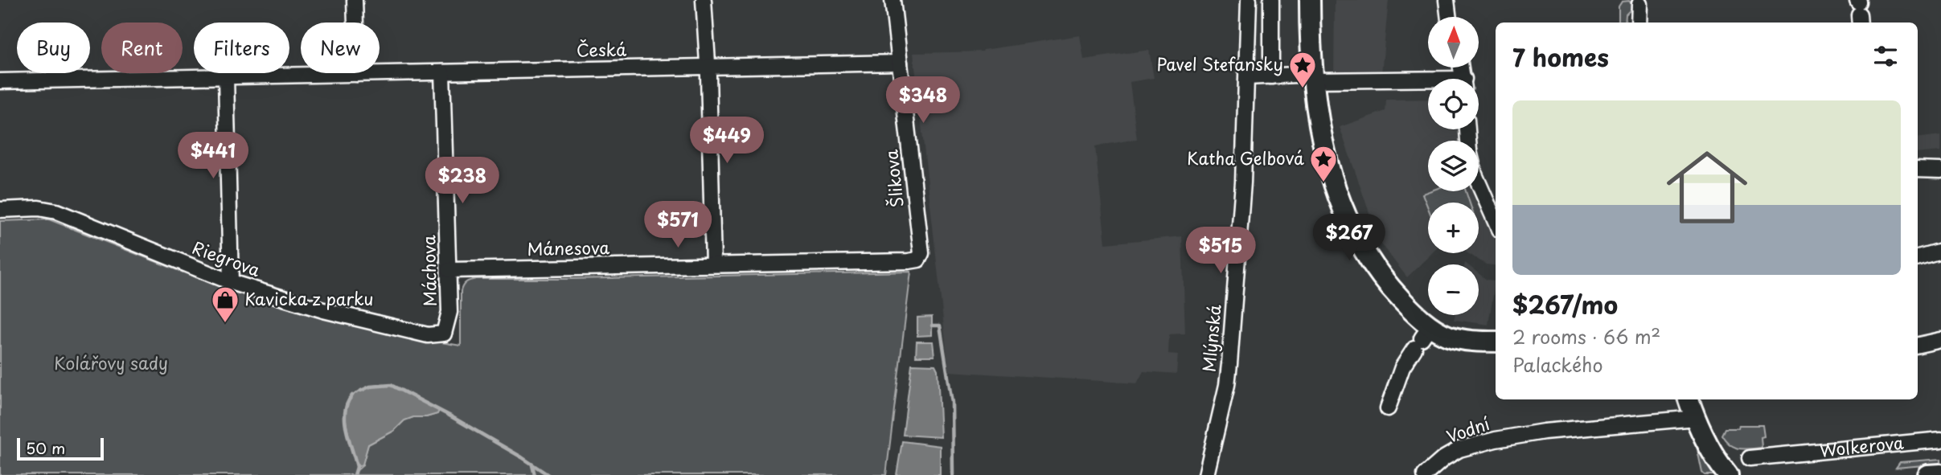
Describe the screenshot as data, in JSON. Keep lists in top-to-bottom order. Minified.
{"streets":{"street":["Česká","Šlikova","Mánesova","Riegrova","Máchova","Mlýnská","Vodní","Wolkerova"]},"crossings":[["Česká","Šlikova"],["Česká","Máchova"],["Šlikova","Mánesova"],["Mánesova","Máchova"],["Riegrova","Máchova"]],"parks":["Kolářovy sady"],"places":{"place":["Pavel Stefansky","Katha Gelbová"],"shop":["Kavicka z parku"]},"scale_bar":"50 m","north":"top","page":{"map_buttons":["+","−"],"chip":["Buy","Rent","Filters","New"],"heading":"7 homes","price":["$348","$449","$441","$238","$571","$267","$515"],"list":[{"name":"$267/mo","note":"2 rooms · 66 m² · Palackého"}],"scale":"50 m"}}
